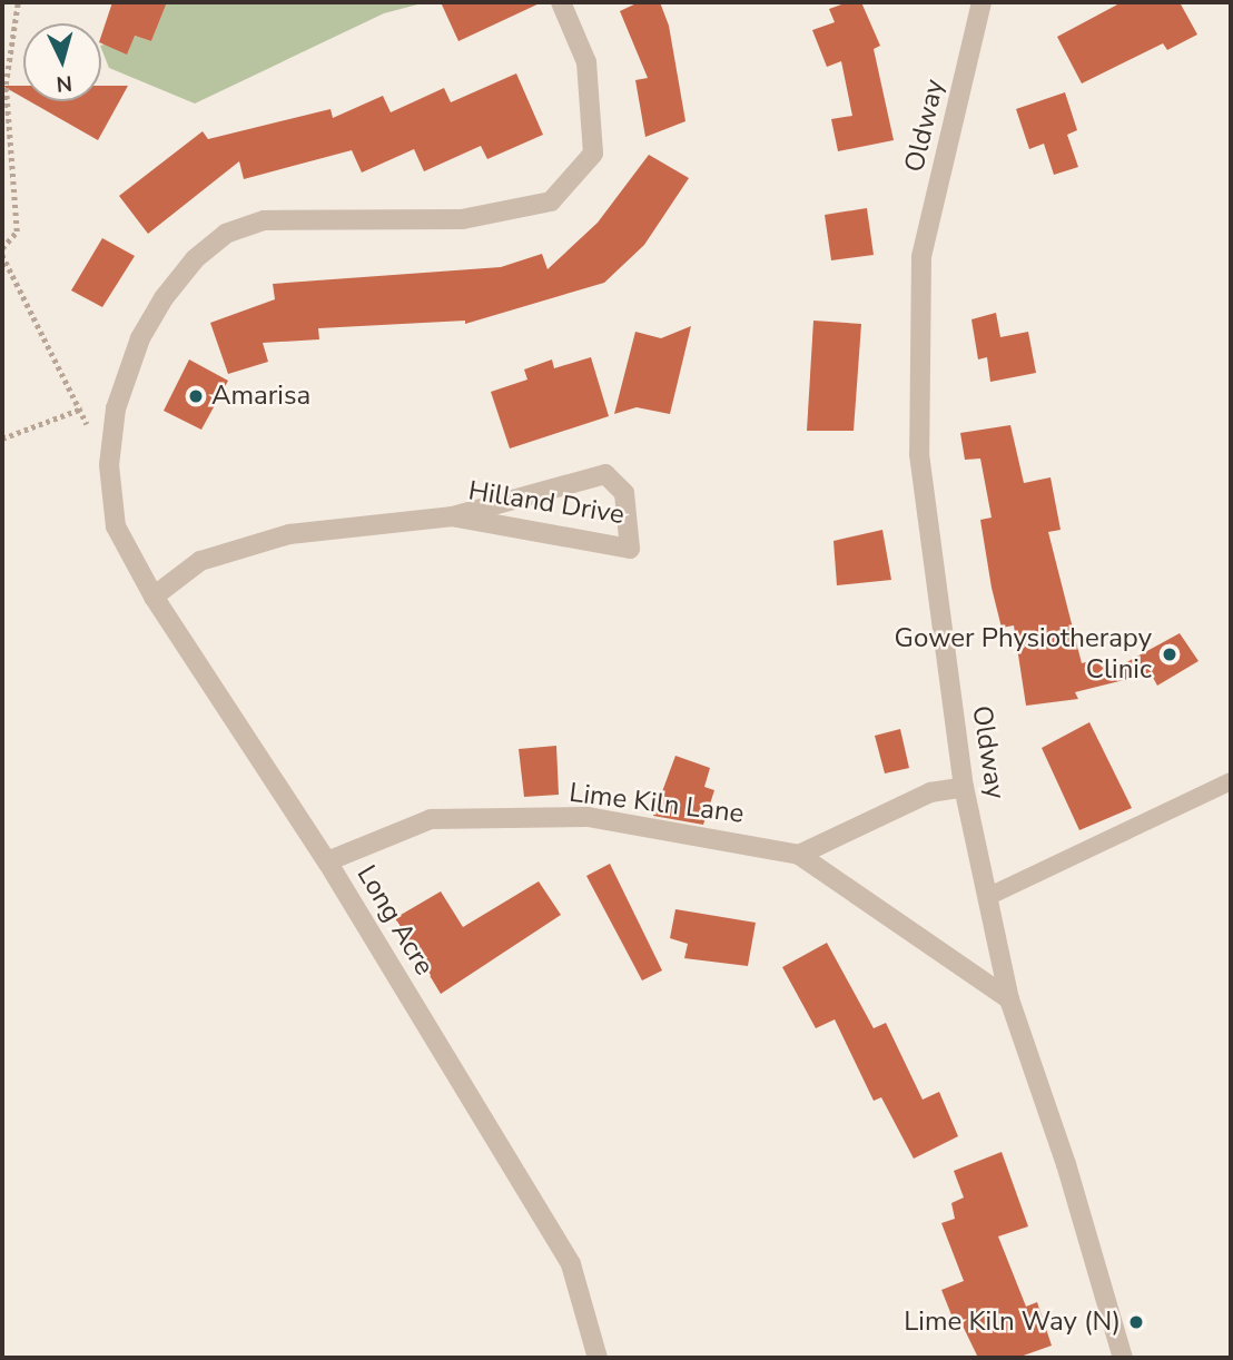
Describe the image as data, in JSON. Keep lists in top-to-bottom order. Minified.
{"streets":{"street":["Oldway","Hilland Drive","Lime Kiln Lane","Long Acre"]},"crossings":[["Oldway","Lime Kiln Lane"],["Hilland Drive","Long Acre"],["Lime Kiln Lane","Long Acre"]],"places":["Amarisa","Gower Physiotherapy Clinic","Lime Kiln Way (N)"],"north":"bottom"}
